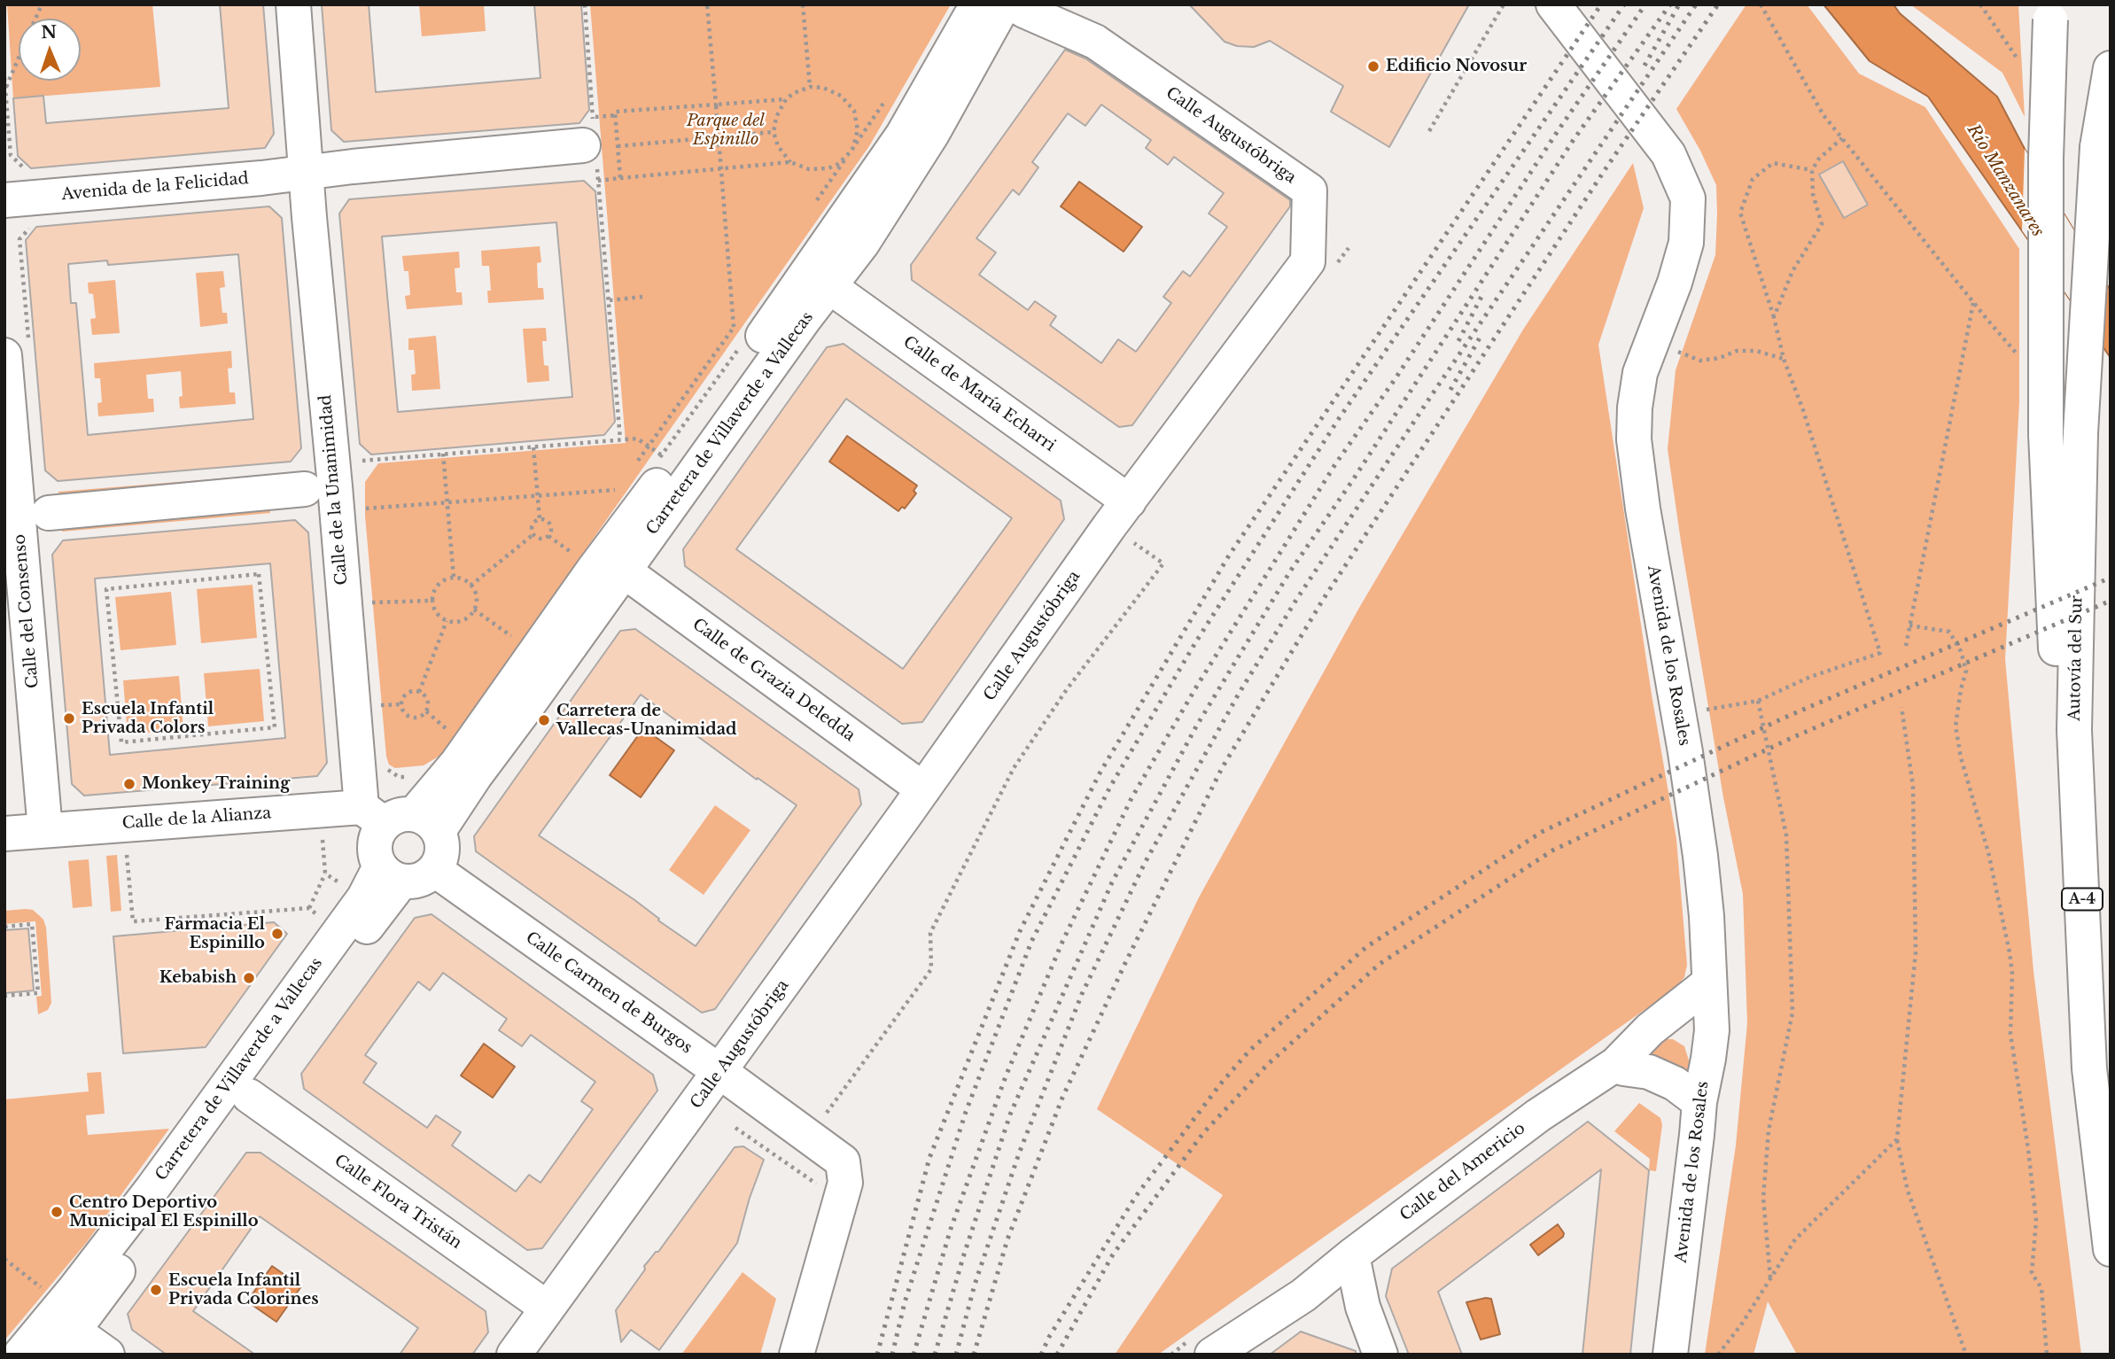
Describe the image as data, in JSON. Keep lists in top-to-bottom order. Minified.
{"streets":{"main road":["Calle Augustóbriga","Avenida de la Felicidad","Calle de María Echarri","Carretera de Villaverde a Vallecas","Calle de la Unanimidad","Calle del Consenso","Avenida de los Rosales","Autovía del Sur","Calle de Grazia Deledda","Calle de la Alianza","A-4","Calle Carmen de Burgos","Calle del Americio","Calle Flora Tristán"]},"crossings":[["Calle Augustóbriga","Calle de María Echarri"],["Calle Augustóbriga","Calle de Grazia Deledda"],["Calle Augustóbriga","Calle Carmen de Burgos"],["Calle Augustóbriga","Calle Flora Tristán"],["Avenida de la Felicidad","Calle de la Unanimidad"],["Calle de María Echarri","Carretera de Villaverde a Vallecas"],["Carretera de Villaverde a Vallecas","Calle de la Unanimidad"],["Carretera de Villaverde a Vallecas","Calle de Grazia Deledda"],["Carretera de Villaverde a Vallecas","Calle de la Alianza"],["Carretera de Villaverde a Vallecas","Calle Carmen de Burgos"],["Carretera de Villaverde a Vallecas","Calle Flora Tristán"],["Calle de la Unanimidad","Calle de la Alianza"],["Calle de la Unanimidad","Calle Carmen de Burgos"],["Calle del Consenso","Calle de la Alianza"],["Avenida de los Rosales","Calle del Americio"],["Calle de la Alianza","Calle Carmen de Burgos"]],"water":["Río Manzanares"],"parks":["Parque del Espinillo"],"places":["Edificio Novosur","Escuela Infantil Privada Colors","Carretera de Vallecas-Unanimidad","Monkey Training","Farmacia El Espinillo","Kebabish","Centro Deportivo Municipal El Espinillo","Escuela Infantil Privada Colorines"],"north":"top"}
